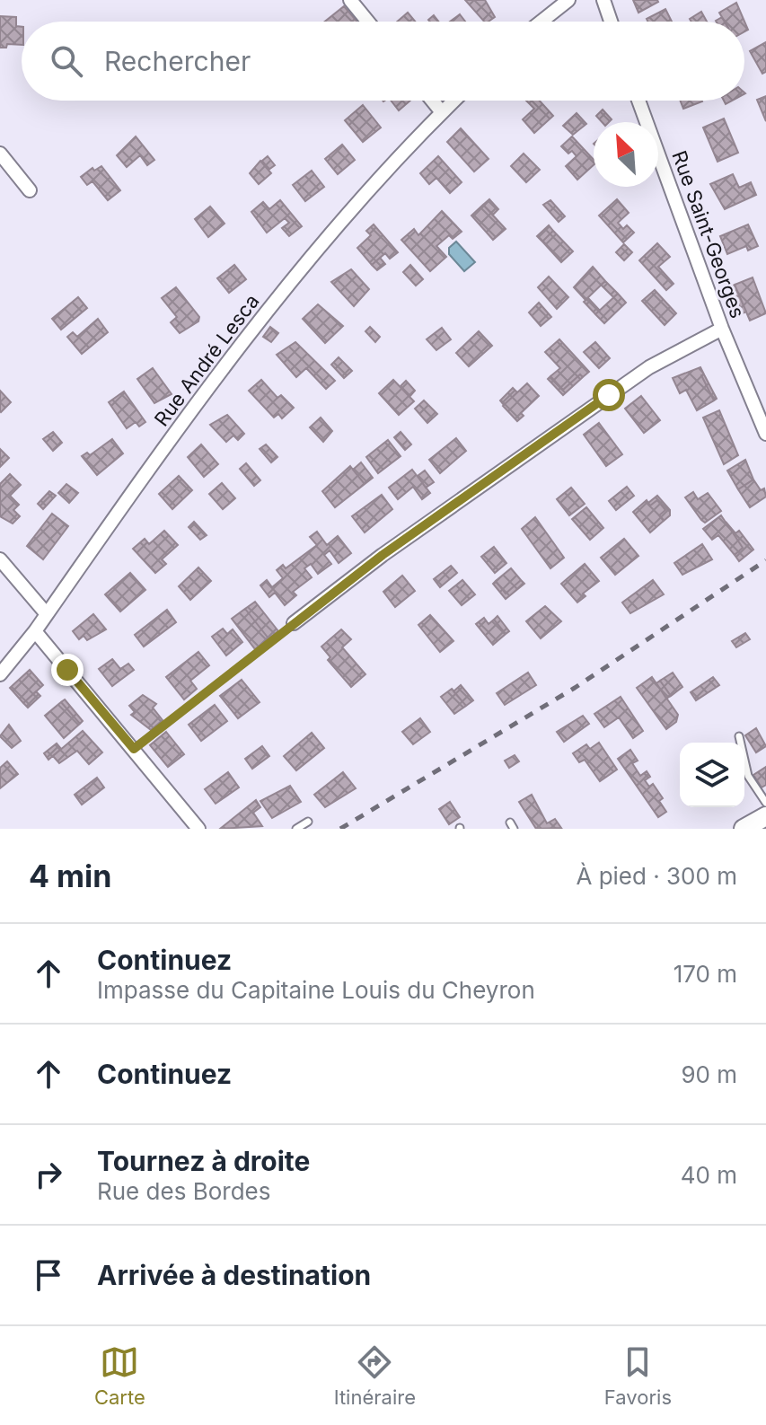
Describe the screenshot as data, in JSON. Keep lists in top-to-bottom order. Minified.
{"streets":{"street":["Rue Saint-Georges","Rue André Lesca"]},"north":"top left","page":{"search":"Rechercher","heading":["4 min","À pied · 300 m"],"list":[["Continuez","Impasse du Capitaine Louis du Cheyron","170 m"],["Continuez","90 m"],["Tournez à droite","Rue des Bordes","40 m"],"Arrivée à destination"],"nav":["Carte","Itinéraire","Favoris"]}}
